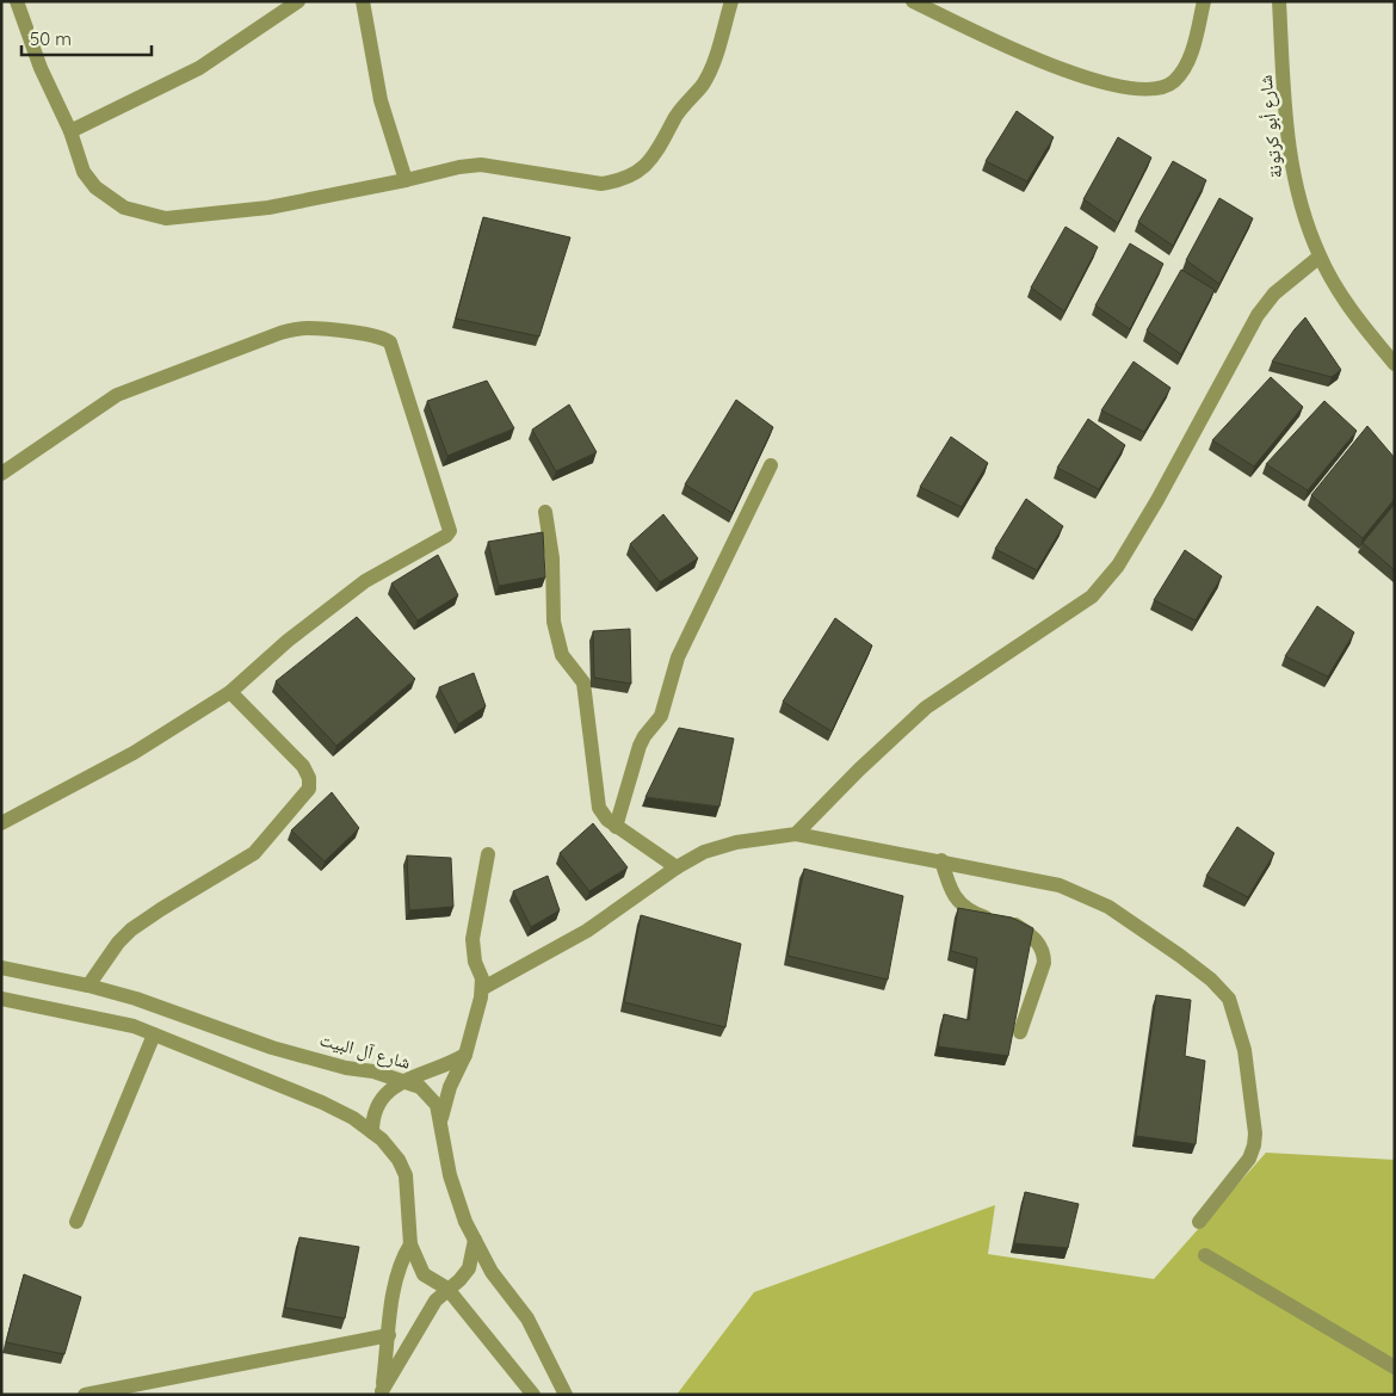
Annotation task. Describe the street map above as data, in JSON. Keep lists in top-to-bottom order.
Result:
{
  "streets": {
    "street": ["شارع أبو كرتونة", "شارع آل البيت"]
  },
  "scale_bar": "50 m"
}
